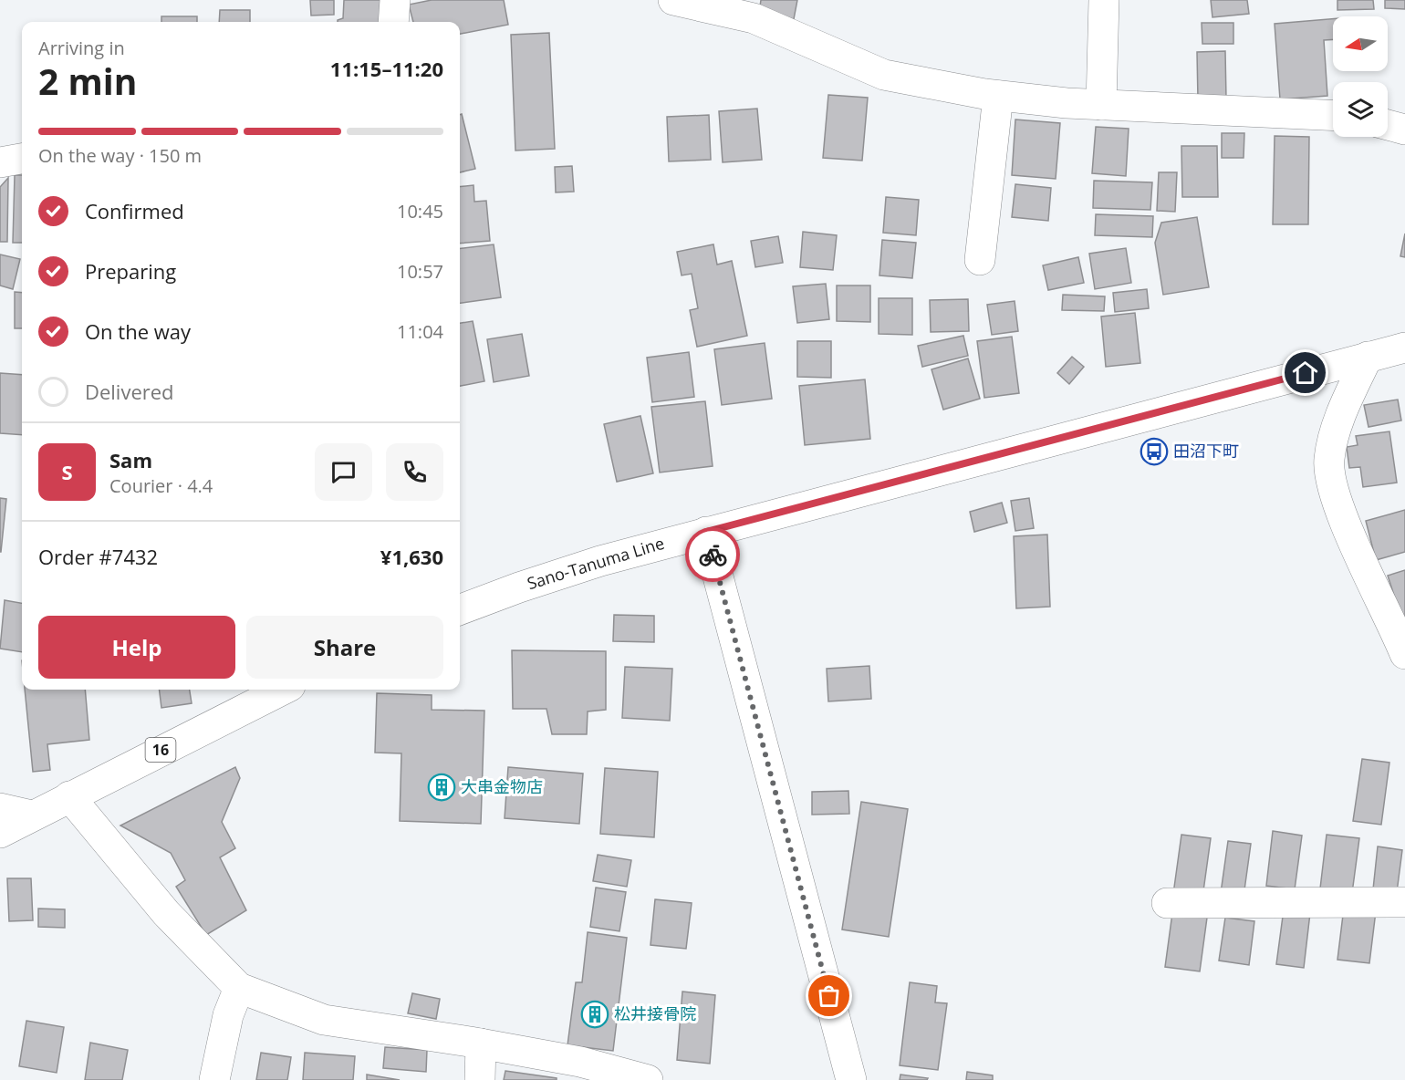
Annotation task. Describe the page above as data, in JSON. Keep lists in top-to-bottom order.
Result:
{
  "streets": {
    "street": ["Sano-Tanuma Line", "16"]
  },
  "places": {
    "bus stop": ["田沼下町"],
    "building": ["大串金物店", "松井接骨院"]
  },
  "north": "left",
  "page": {
    "heading": ["2 min", "Arriving in", "11:15–11:20"],
    "panel": [
      "Sam",
      "Courier · 4.4",
      "Order #7432",
      "¥1,630"
    ],
    "bar": "On the way · 150 m",
    "list": [
      ["Confirmed", "10:45"],
      ["Preparing", "10:57"],
      ["On the way", "11:04"],
      "Delivered"
    ],
    "round": "S",
    "buttons": ["Help", "Share"]
  }
}
